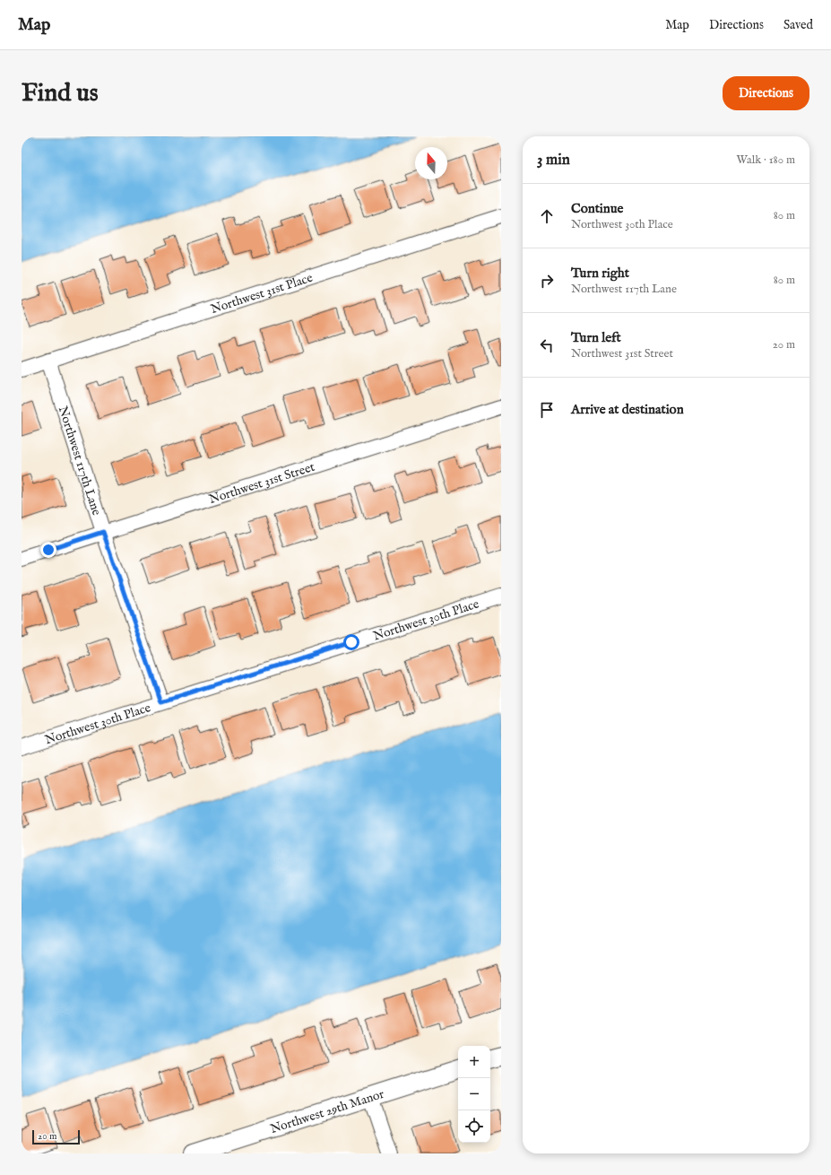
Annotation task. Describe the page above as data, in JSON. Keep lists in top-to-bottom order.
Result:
{
  "streets": {
    "street": [
      "Northwest 31st Place",
      "Northwest 117th Lane",
      "Northwest 31st Street",
      "Northwest 30th Place",
      "Northwest 29th Manor"
    ]
  },
  "crossings": [
    ["Northwest 31st Place", "Northwest 117th Lane"],
    ["Northwest 117th Lane", "Northwest 31st Street"],
    ["Northwest 117th Lane", "Northwest 30th Place"]
  ],
  "scale_bar": "20 m",
  "north": "top",
  "page": {
    "header": "Map",
    "nav": ["Map", "Directions", "Saved"],
    "buttons": "Directions",
    "title": "Find us",
    "heading": ["3 min", "Walk · 180 m"],
    "list": [
      ["Continue", "Northwest 30th Place", "80 m"],
      ["Turn right", "Northwest 117th Lane", "80 m"],
      ["Turn left", "Northwest 31st Street", "20 m"],
      "Arrive at destination"
    ],
    "map_buttons": ["+", "−"],
    "scale": "20 m"
  }
}
